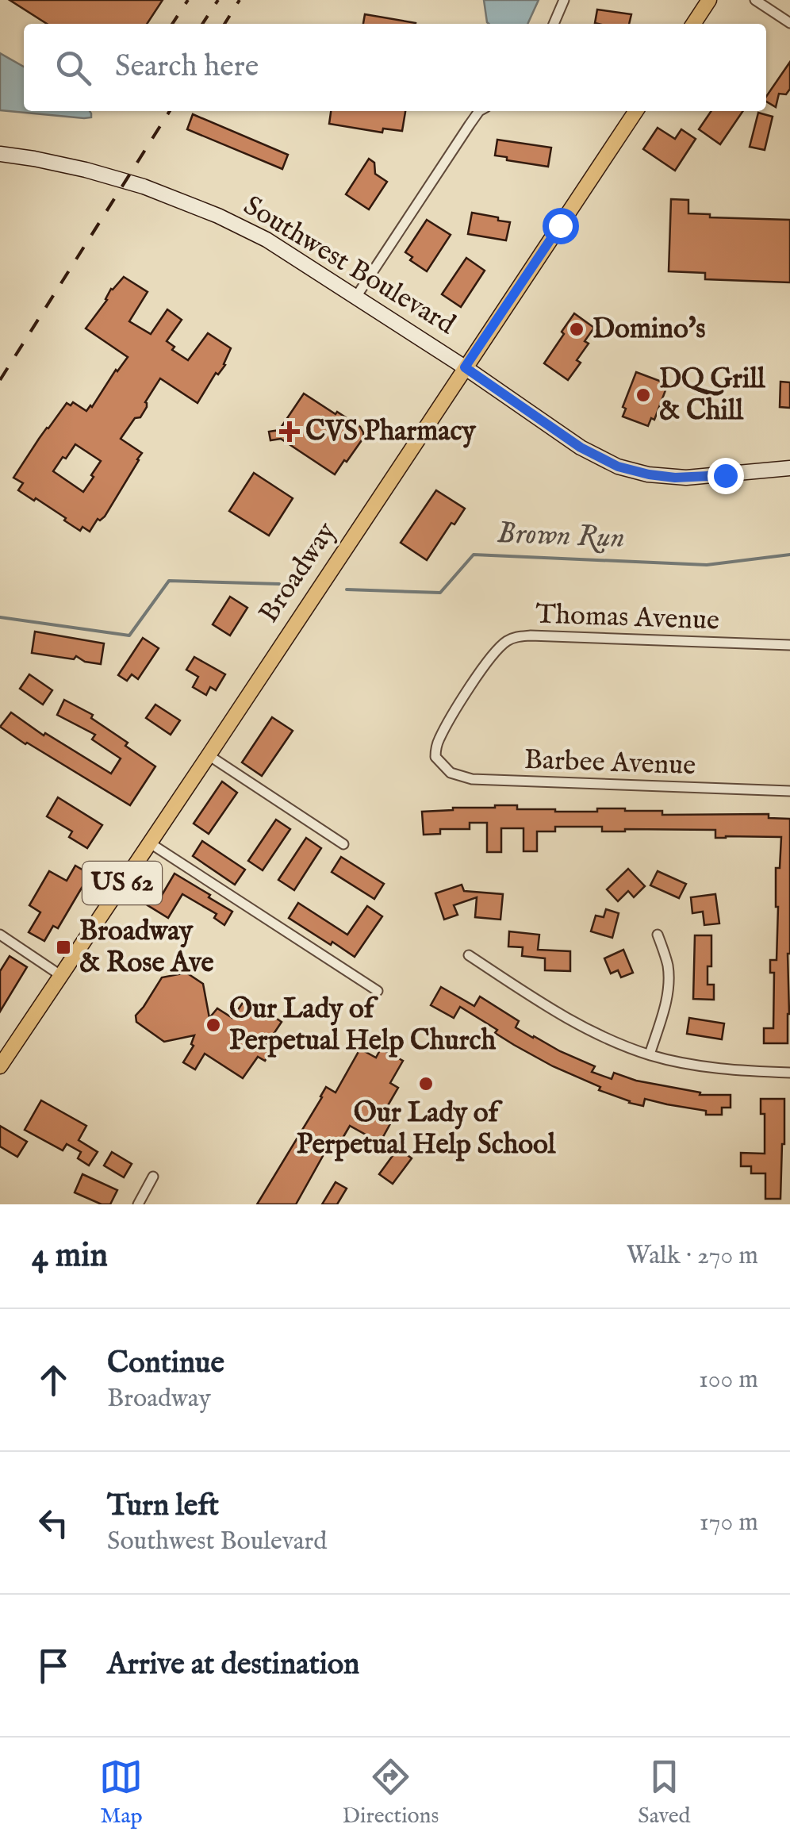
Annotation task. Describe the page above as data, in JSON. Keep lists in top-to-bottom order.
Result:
{
  "streets": {
    "main road": ["Broadway", "US 62"],
    "street": ["Southwest Boulevard", "Thomas Avenue", "Barbee Avenue"]
  },
  "crossings": [
    ["Southwest Boulevard", "Broadway"],
    ["Thomas Avenue", "Barbee Avenue"]
  ],
  "water": ["Brown Run"],
  "places": {
    "other": [
      "Domino's",
      "DQ Grill & Chill",
      "Our Lady of Perpetual Help Church",
      "Our Lady of Perpetual Help School"
    ],
    "health": ["CVS Pharmacy"],
    "transit": ["Broadway & Rose Ave"]
  },
  "page": {
    "search": "Search here",
    "heading": ["4 min", "Walk · 270 m"],
    "list": [
      ["Continue", "Broadway", "100 m"],
      ["Turn left", "Southwest Boulevard", "170 m"],
      "Arrive at destination"
    ],
    "nav": ["Map", "Directions", "Saved"]
  }
}
